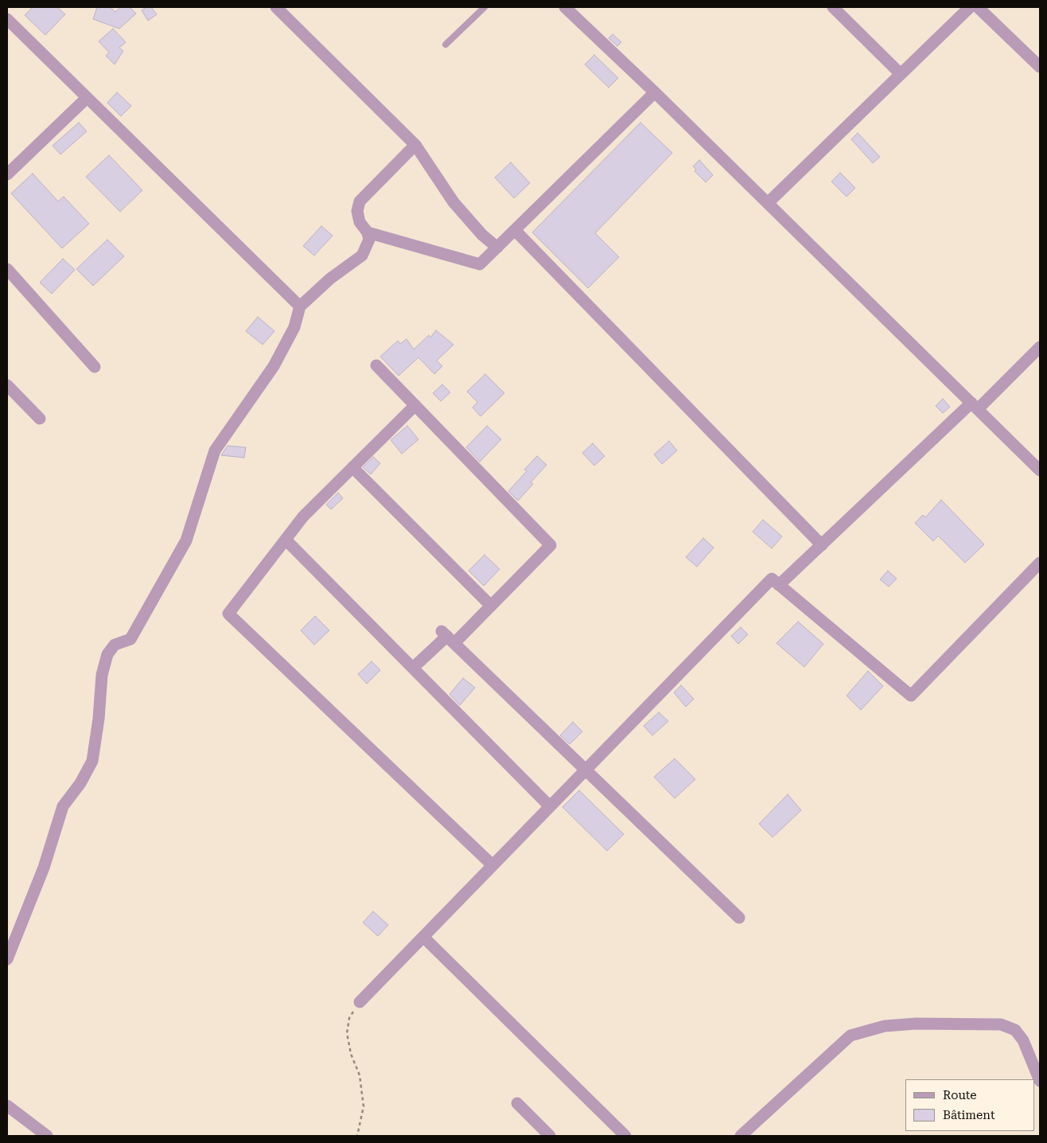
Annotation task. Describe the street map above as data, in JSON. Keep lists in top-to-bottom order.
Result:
{
  "legend": ["Route", "Bâtiment"]
}
